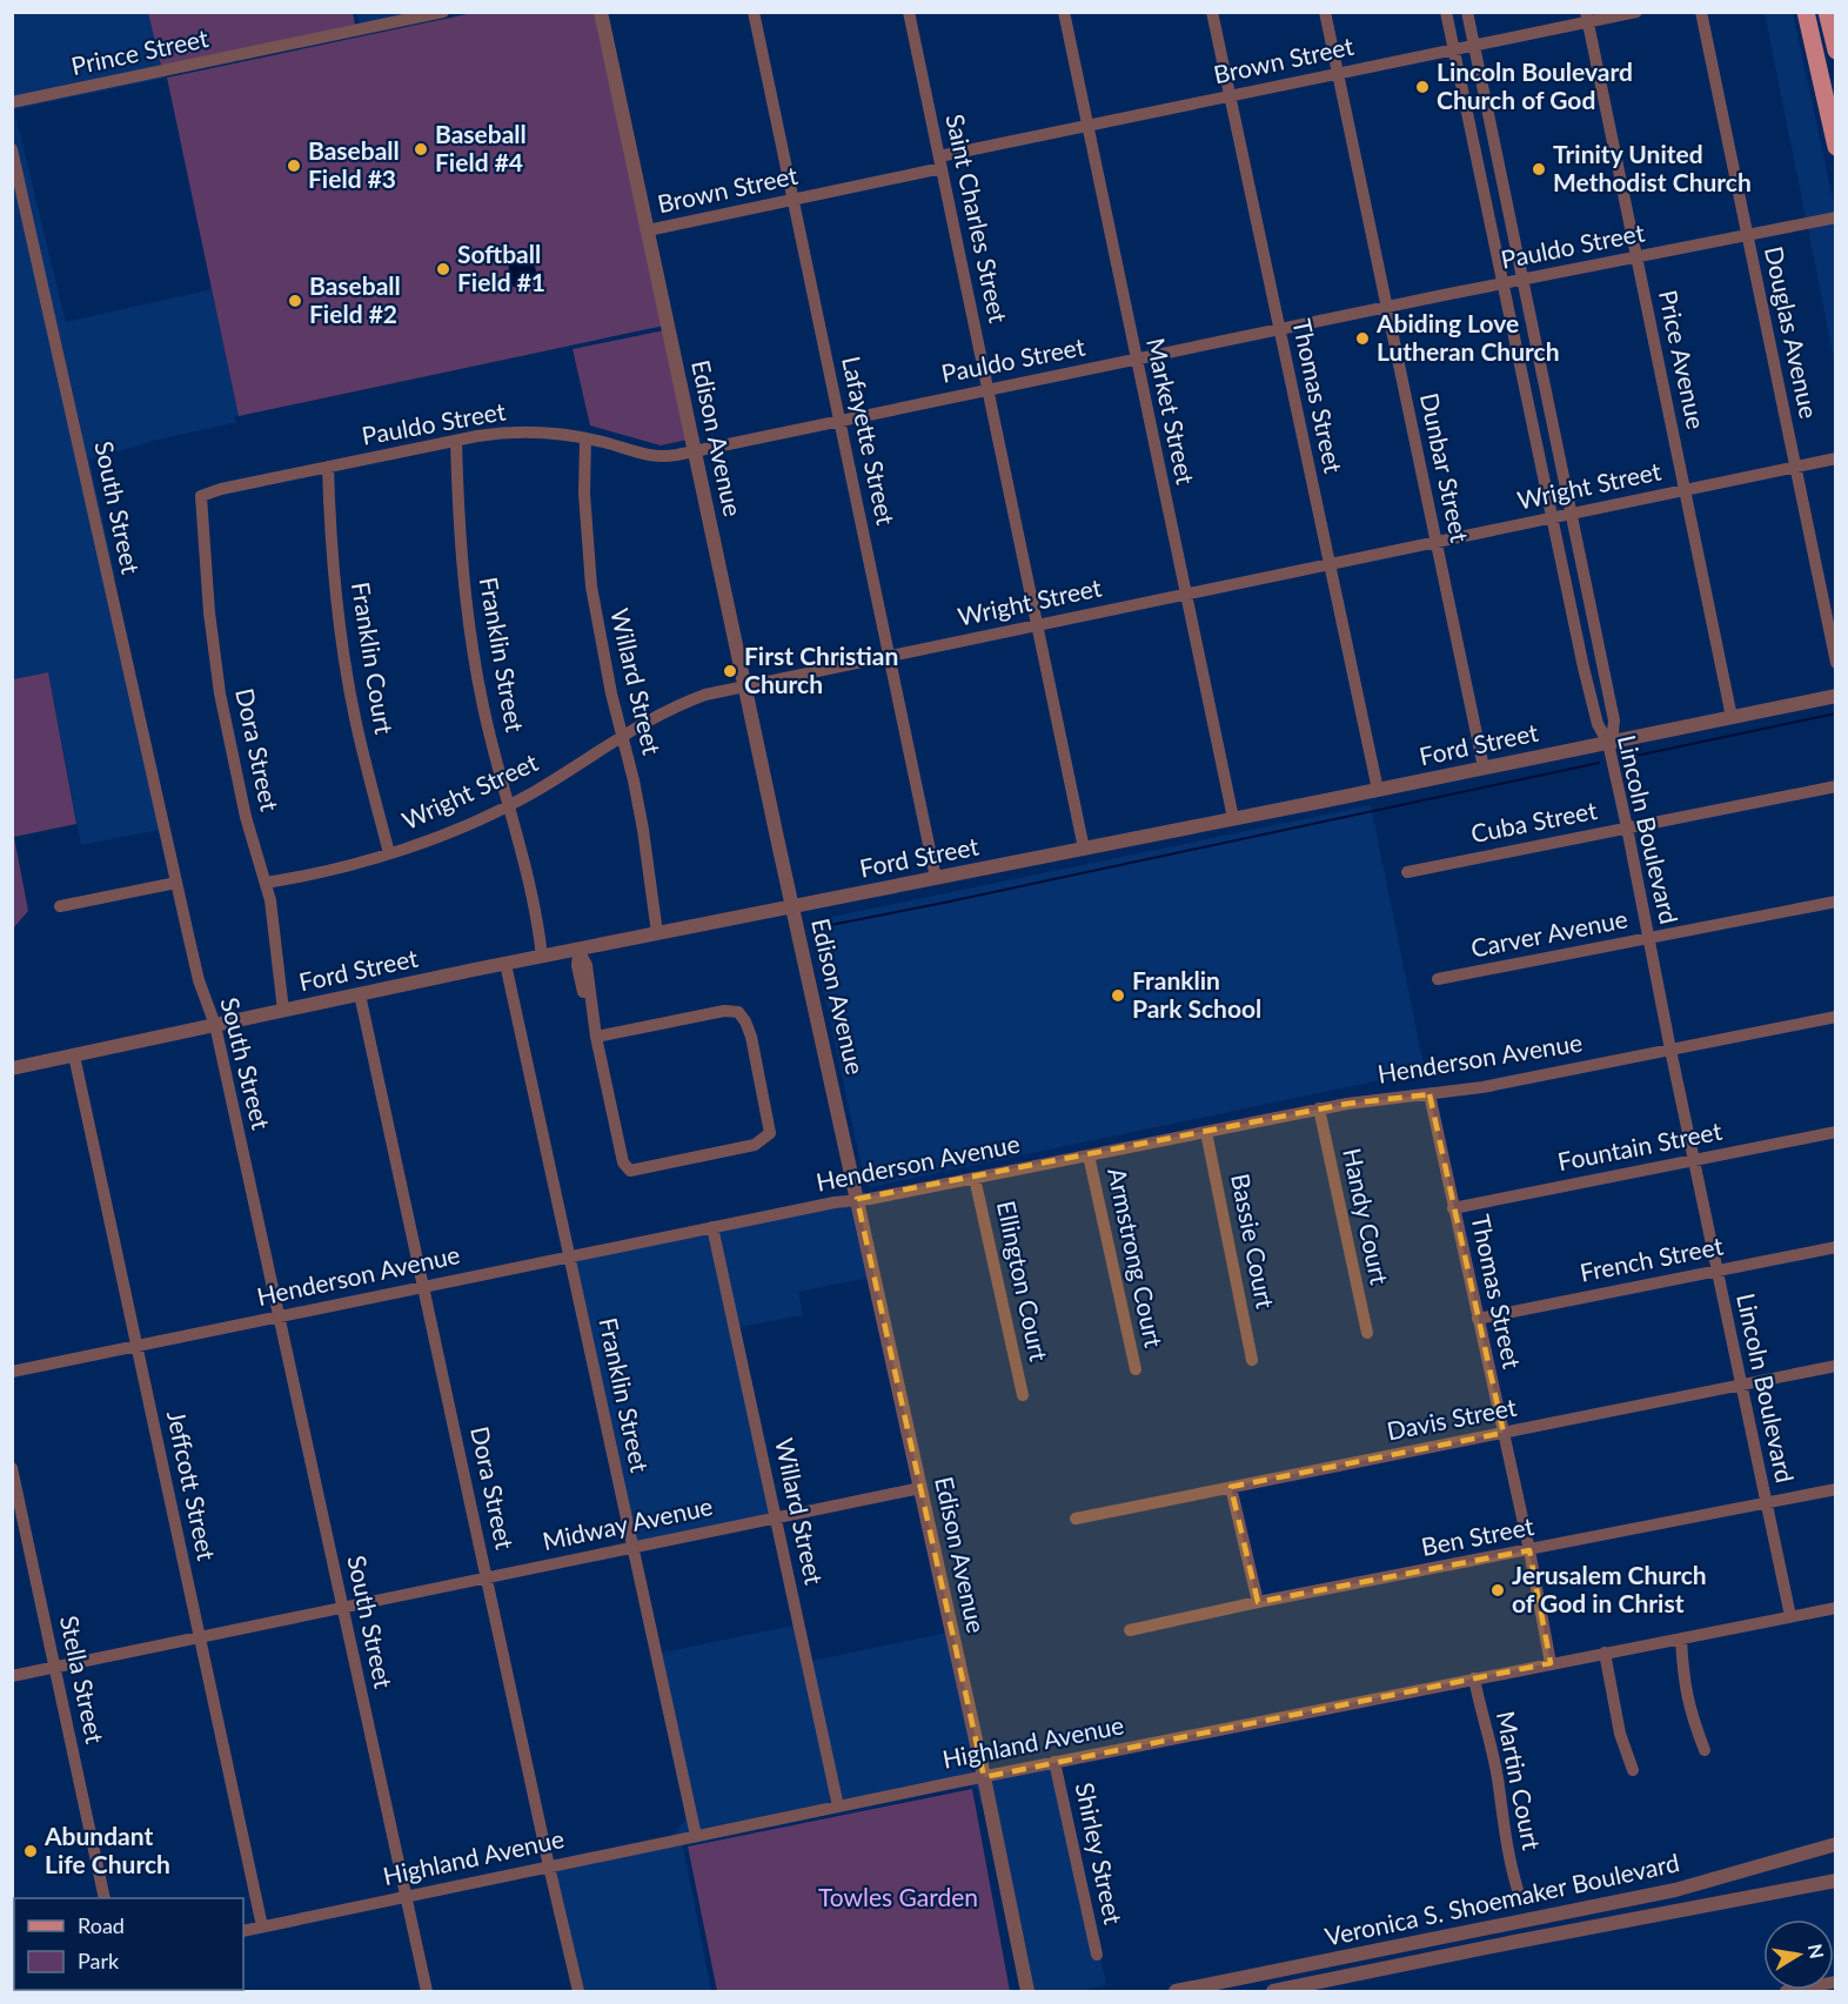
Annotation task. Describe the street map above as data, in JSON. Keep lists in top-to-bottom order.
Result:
{
  "streets": {
    "street": [
      "Prince Street",
      "Brown Street",
      "Saint Charles Street",
      "Pauldo Street",
      "Douglas Avenue",
      "Price Avenue",
      "Thomas Street",
      "Market Street",
      "Edison Avenue",
      "Lafayette Street",
      "Dunbar Street",
      "Wright Street",
      "South Street",
      "Franklin Street",
      "Franklin Court",
      "Willard Street",
      "Ford Street",
      "Dora Street",
      "Cuba Street",
      "Lincoln Boulevard",
      "Carver Avenue",
      "Henderson Avenue",
      "Fountain Street",
      "Handy Court",
      "Bassie Court",
      "Armstrong Court",
      "French Street",
      "Ellington Court",
      "Davis Street",
      "Jeffcott Street",
      "Midway Avenue",
      "Ben Street",
      "Stella Street",
      "Highland Avenue",
      "Martin Court",
      "Shirley Street",
      "Veronica S. Shoemaker Boulevard"
    ]
  },
  "crossings": [
    ["Brown Street", "Saint Charles Street"],
    ["Brown Street", "Price Avenue"],
    ["Brown Street", "Thomas Street"],
    ["Brown Street", "Market Street"],
    ["Brown Street", "Edison Avenue"],
    ["Brown Street", "Lafayette Street"],
    ["Brown Street", "Dunbar Street"],
    ["Brown Street", "Lincoln Boulevard"],
    ["Saint Charles Street", "Pauldo Street"],
    ["Saint Charles Street", "Wright Street"],
    ["Saint Charles Street", "Ford Street"],
    ["Pauldo Street", "Douglas Avenue"],
    ["Pauldo Street", "Price Avenue"],
    ["Pauldo Street", "Thomas Street"],
    ["Pauldo Street", "Market Street"],
    ["Pauldo Street", "Edison Avenue"],
    ["Pauldo Street", "Lafayette Street"],
    ["Pauldo Street", "Dunbar Street"],
    ["Pauldo Street", "Franklin Street"],
    ["Pauldo Street", "Franklin Court"],
    ["Pauldo Street", "Willard Street"],
    ["Pauldo Street", "Dora Street"],
    ["Pauldo Street", "Lincoln Boulevard"],
    ["Douglas Avenue", "Wright Street"],
    ["Price Avenue", "Wright Street"],
    ["Price Avenue", "Ford Street"],
    ["Thomas Street", "Wright Street"],
    ["Thomas Street", "Ford Street"],
    ["Thomas Street", "Henderson Avenue"],
    ["Thomas Street", "Fountain Street"],
    ["Thomas Street", "French Street"],
    ["Thomas Street", "Davis Street"],
    ["Thomas Street", "Ben Street"],
    ["Thomas Street", "Highland Avenue"],
    ["Market Street", "Wright Street"],
    ["Market Street", "Ford Street"],
    ["Edison Avenue", "Wright Street"],
    ["Edison Avenue", "Ford Street"],
    ["Edison Avenue", "Henderson Avenue"],
    ["Edison Avenue", "Midway Avenue"],
    ["Edison Avenue", "Highland Avenue"],
    ["Lafayette Street", "Wright Street"],
    ["Lafayette Street", "Ford Street"],
    ["Dunbar Street", "Wright Street"],
    ["Dunbar Street", "Ford Street"],
    ["Wright Street", "Franklin Street"],
    ["Wright Street", "Franklin Court"],
    ["Wright Street", "Willard Street"],
    ["Wright Street", "Dora Street"],
    ["Wright Street", "Lincoln Boulevard"],
    ["South Street", "Ford Street"],
    ["South Street", "Henderson Avenue"],
    ["South Street", "Midway Avenue"],
    ["South Street", "Highland Avenue"],
    ["Franklin Street", "Ford Street"],
    ["Franklin Street", "Henderson Avenue"],
    ["Franklin Street", "Midway Avenue"],
    ["Franklin Street", "Highland Avenue"],
    ["Willard Street", "Ford Street"],
    ["Willard Street", "Henderson Avenue"],
    ["Willard Street", "Midway Avenue"],
    ["Willard Street", "Highland Avenue"],
    ["Ford Street", "Dora Street"],
    ["Ford Street", "Lincoln Boulevard"],
    ["Ford Street", "Jeffcott Street"],
    ["Dora Street", "Henderson Avenue"],
    ["Dora Street", "Midway Avenue"],
    ["Dora Street", "Highland Avenue"],
    ["Cuba Street", "Lincoln Boulevard"],
    ["Lincoln Boulevard", "Carver Avenue"],
    ["Lincoln Boulevard", "Henderson Avenue"],
    ["Lincoln Boulevard", "Fountain Street"],
    ["Lincoln Boulevard", "French Street"],
    ["Lincoln Boulevard", "Davis Street"],
    ["Lincoln Boulevard", "Ben Street"],
    ["Lincoln Boulevard", "Highland Avenue"],
    ["Henderson Avenue", "Handy Court"],
    ["Henderson Avenue", "Bassie Court"],
    ["Henderson Avenue", "Armstrong Court"],
    ["Henderson Avenue", "Ellington Court"],
    ["Henderson Avenue", "Jeffcott Street"],
    ["Jeffcott Street", "Midway Avenue"],
    ["Jeffcott Street", "Highland Avenue"],
    ["Midway Avenue", "Stella Street"],
    ["Highland Avenue", "Martin Court"],
    ["Highland Avenue", "Shirley Street"]
  ],
  "parks": ["Towles Garden"],
  "places": [
    "Lincoln Boulevard Church of God",
    "Baseball Field #4",
    "Baseball Field #3",
    "Trinity United Methodist Church",
    "Softball Field #1",
    "Baseball Field #2",
    "Abiding Love Lutheran Church",
    "First Christian Church",
    "Franklin Park School",
    "Jerusalem Church of God in Christ",
    "Abundant Life Church"
  ],
  "legend": ["Road", "Park"],
  "north": "right"
}
